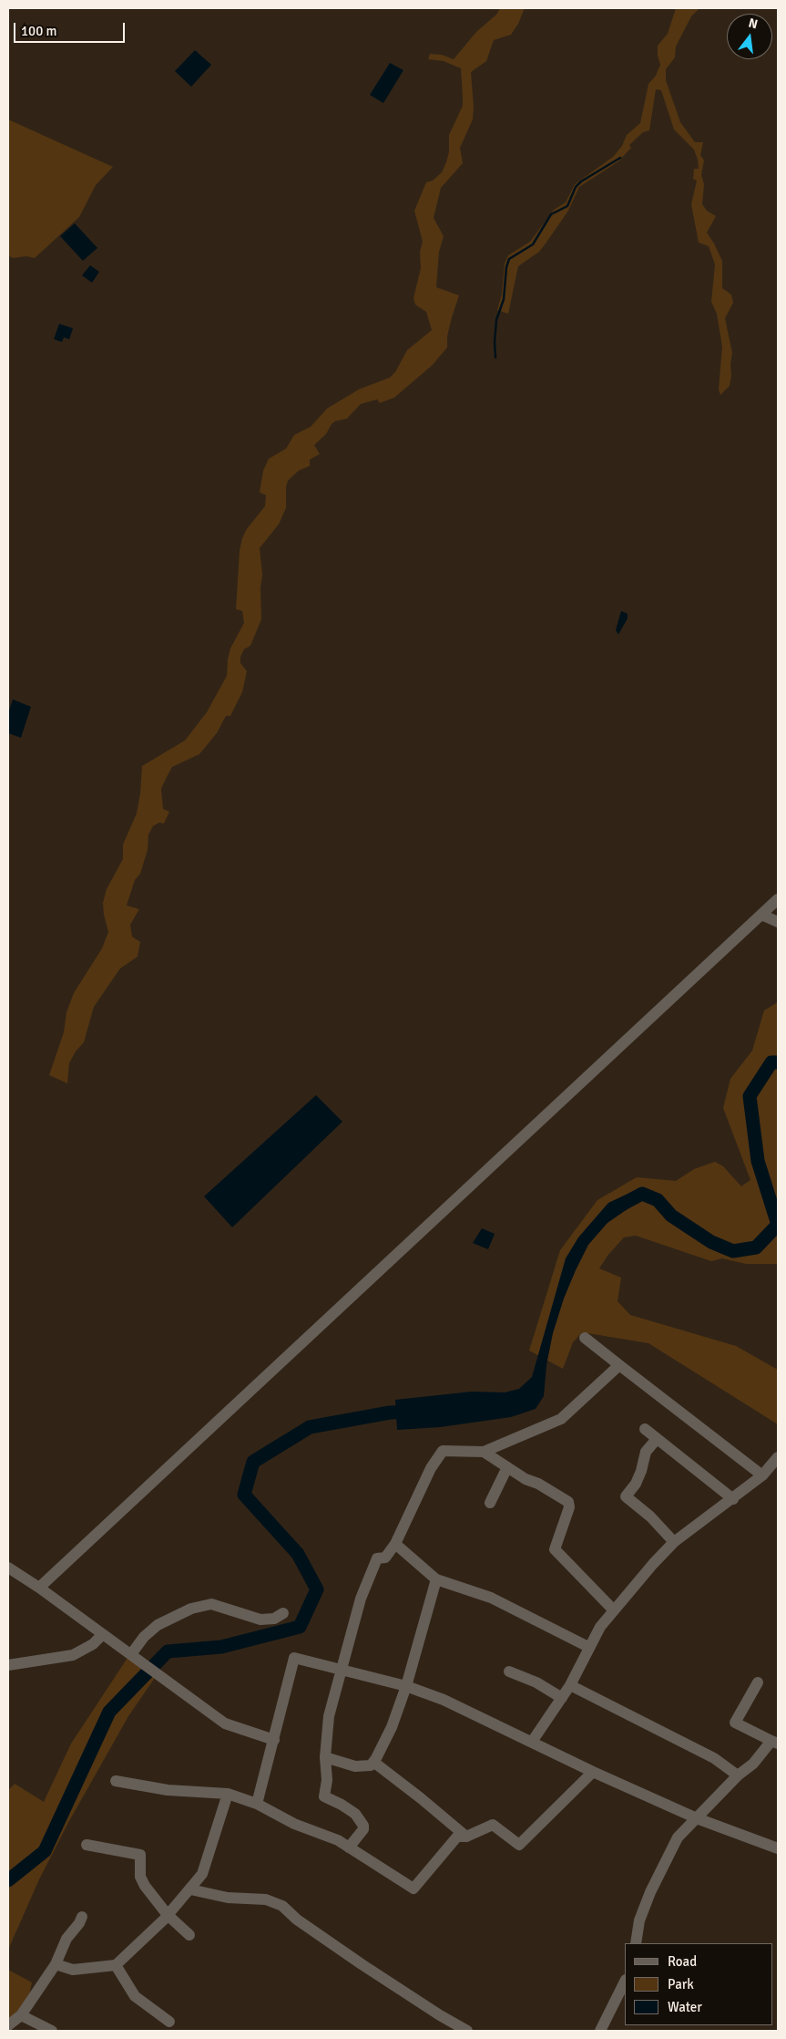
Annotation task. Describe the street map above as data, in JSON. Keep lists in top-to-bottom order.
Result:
{
  "legend": ["Road", "Park", "Water"],
  "scale_bar": "100 m",
  "north": "top"
}
